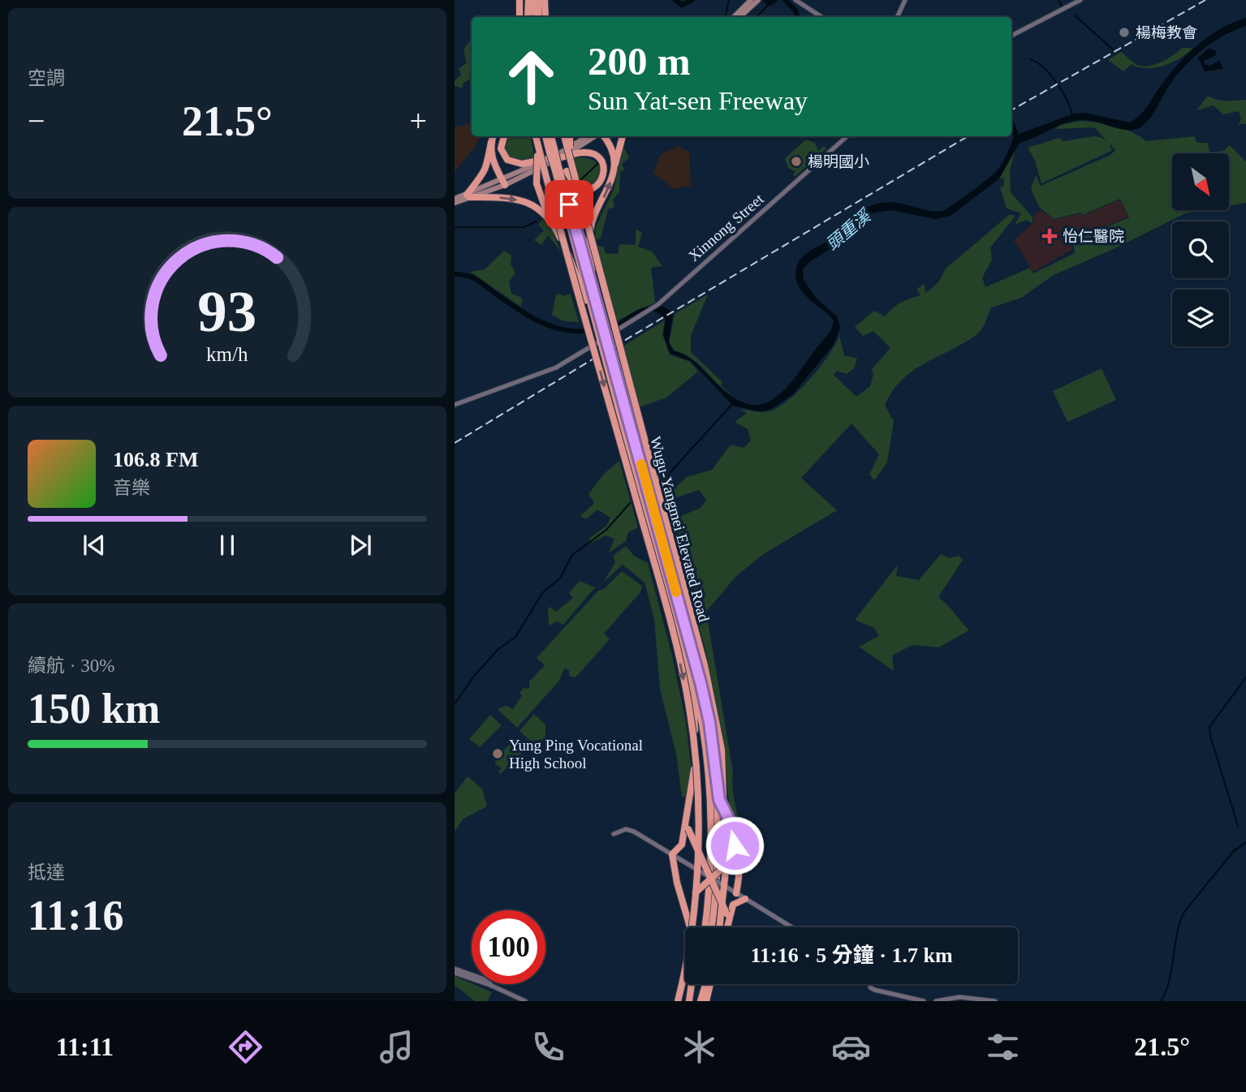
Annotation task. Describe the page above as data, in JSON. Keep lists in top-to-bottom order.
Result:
{
  "streets": {
    "highway": ["Wugu-Yangmei Elevated Road"],
    "street": ["Xinnong Street"]
  },
  "water": ["頭重溪"],
  "places": {
    "other": ["楊梅教會", "楊明國小", "Yung Ping Vocational High School"],
    "health": ["怡仁醫院"]
  },
  "north": "bottom right",
  "page": {
    "tile": [
      "空調",
      ["續航 · 30%", "150 km"],
      ["抵達", "11:16"]
    ],
    "turn": ["200 m", "Sun Yat-sen Freeway"],
    "heat": ["−", "21.5°", "+"],
    "song": ["106.8 FM", "音樂"],
    "limit": "100",
    "trip": "11:16 · 5 分鐘 · 1.7 km",
    "tabs": ["11:11", "21.5°"],
    "gauge": ["93", "km/h"]
  }
}
